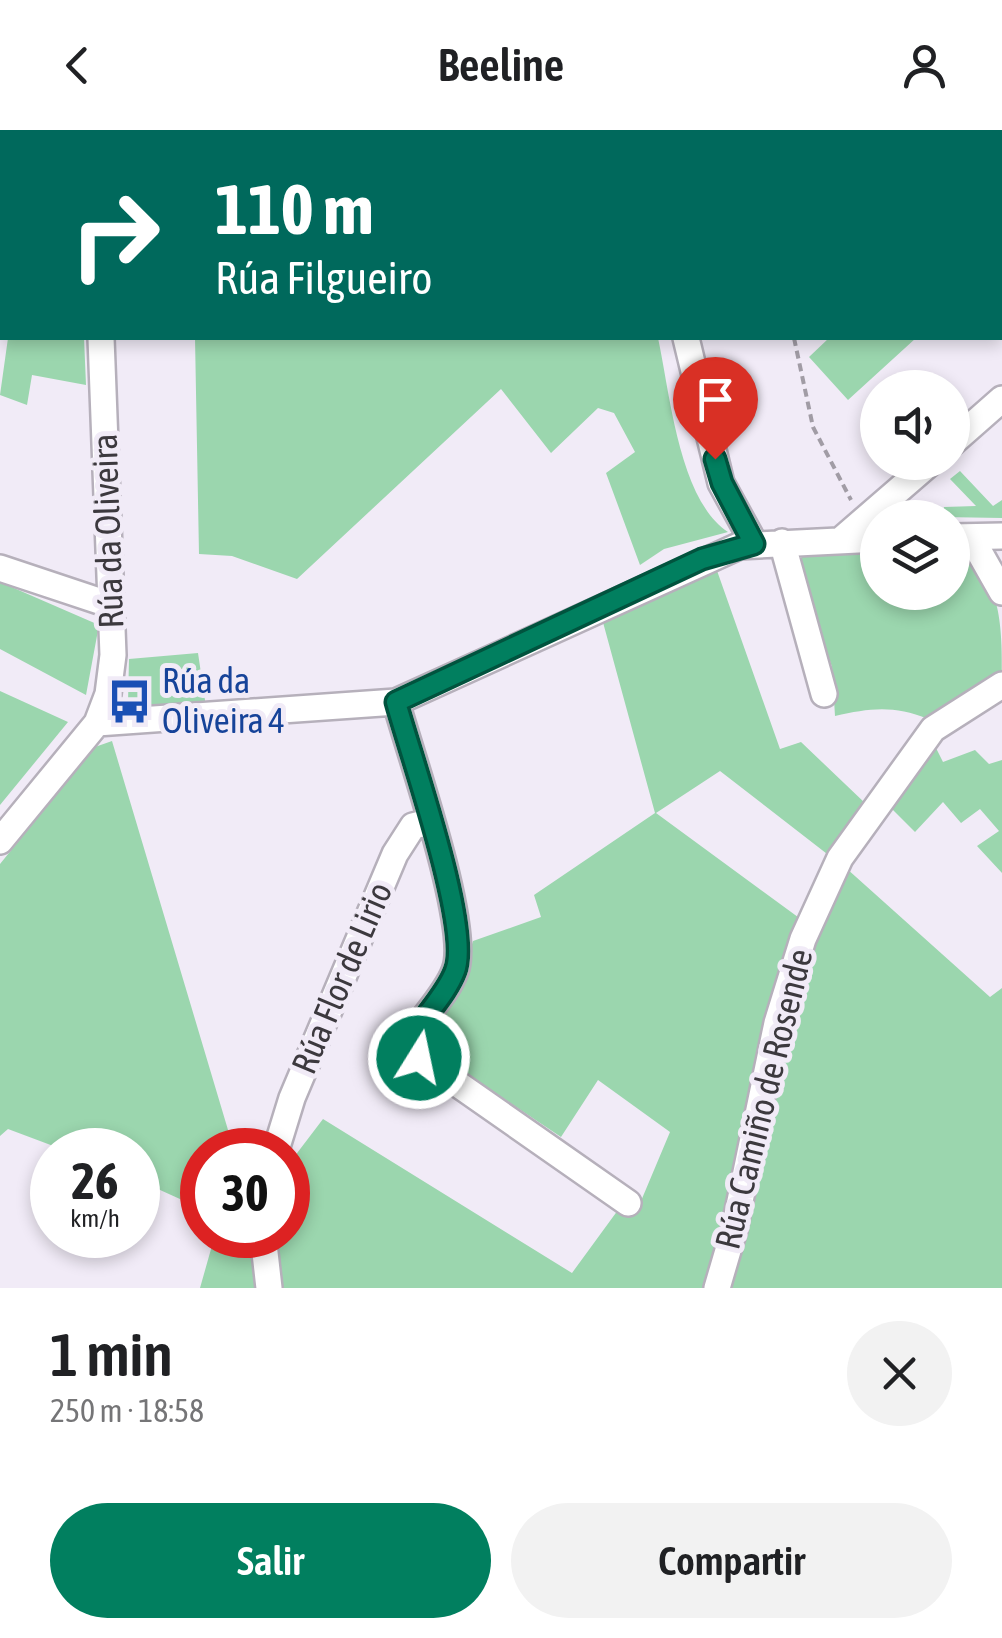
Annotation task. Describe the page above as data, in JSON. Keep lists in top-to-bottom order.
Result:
{
  "streets": {
    "street": ["Rúa da Oliveira", "Rúa Flor de Lirio", "Rúa Camiño de Rosende"]
  },
  "places": {
    "bus stop": ["Rúa da Oliveira 4"]
  },
  "page": {
    "header": "Beeline",
    "turn": ["110 m", "Rúa Filgueiro"],
    "speed": "26 km/h",
    "limit": "30",
    "heading": ["1 min", "250 m · 18:58"],
    "buttons": ["Salir", "Compartir"]
  }
}
